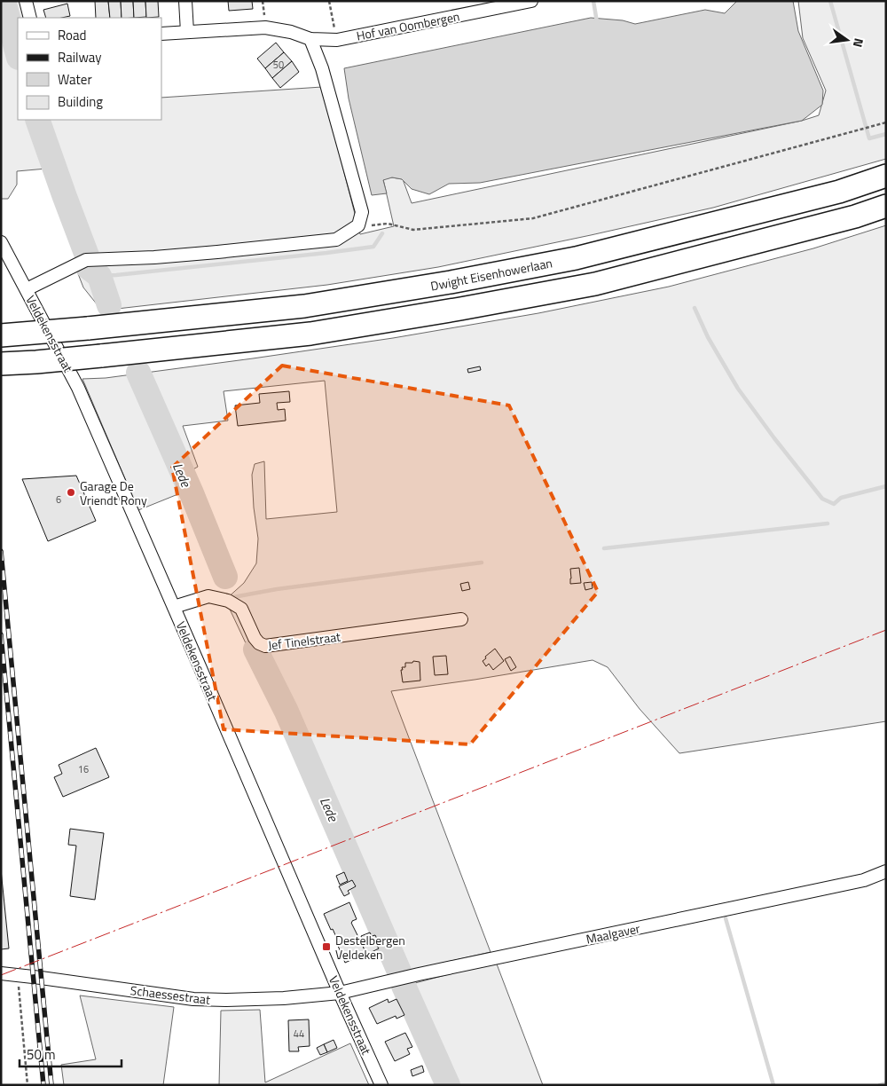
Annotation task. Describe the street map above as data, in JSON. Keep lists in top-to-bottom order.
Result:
{
  "streets": {
    "highway": ["Dwight Eisenhowerlaan"],
    "street": [
      "Hof van Oombergen",
      "Veldekensstraat",
      "Jef Tinelstraat",
      "Maalgaver",
      "Schaessestraat"
    ]
  },
  "crossings": [
    ["Veldekensstraat", "Jef Tinelstraat"],
    ["Veldekensstraat", "Maalgaver"],
    ["Veldekensstraat", "Schaessestraat"],
    ["Maalgaver", "Schaessestraat"]
  ],
  "water": ["Lede"],
  "places": {
    "other": ["Garage De Vriendt Rony"],
    "transit": ["Destelbergen Veldeken"]
  },
  "house_numbers": [
    "50",
    "6",
    "16",
    "44"
  ],
  "legend": [
    "Road",
    "Railway",
    "Water",
    "Building"
  ],
  "scale_bar": "50 m",
  "north": "right"
}
